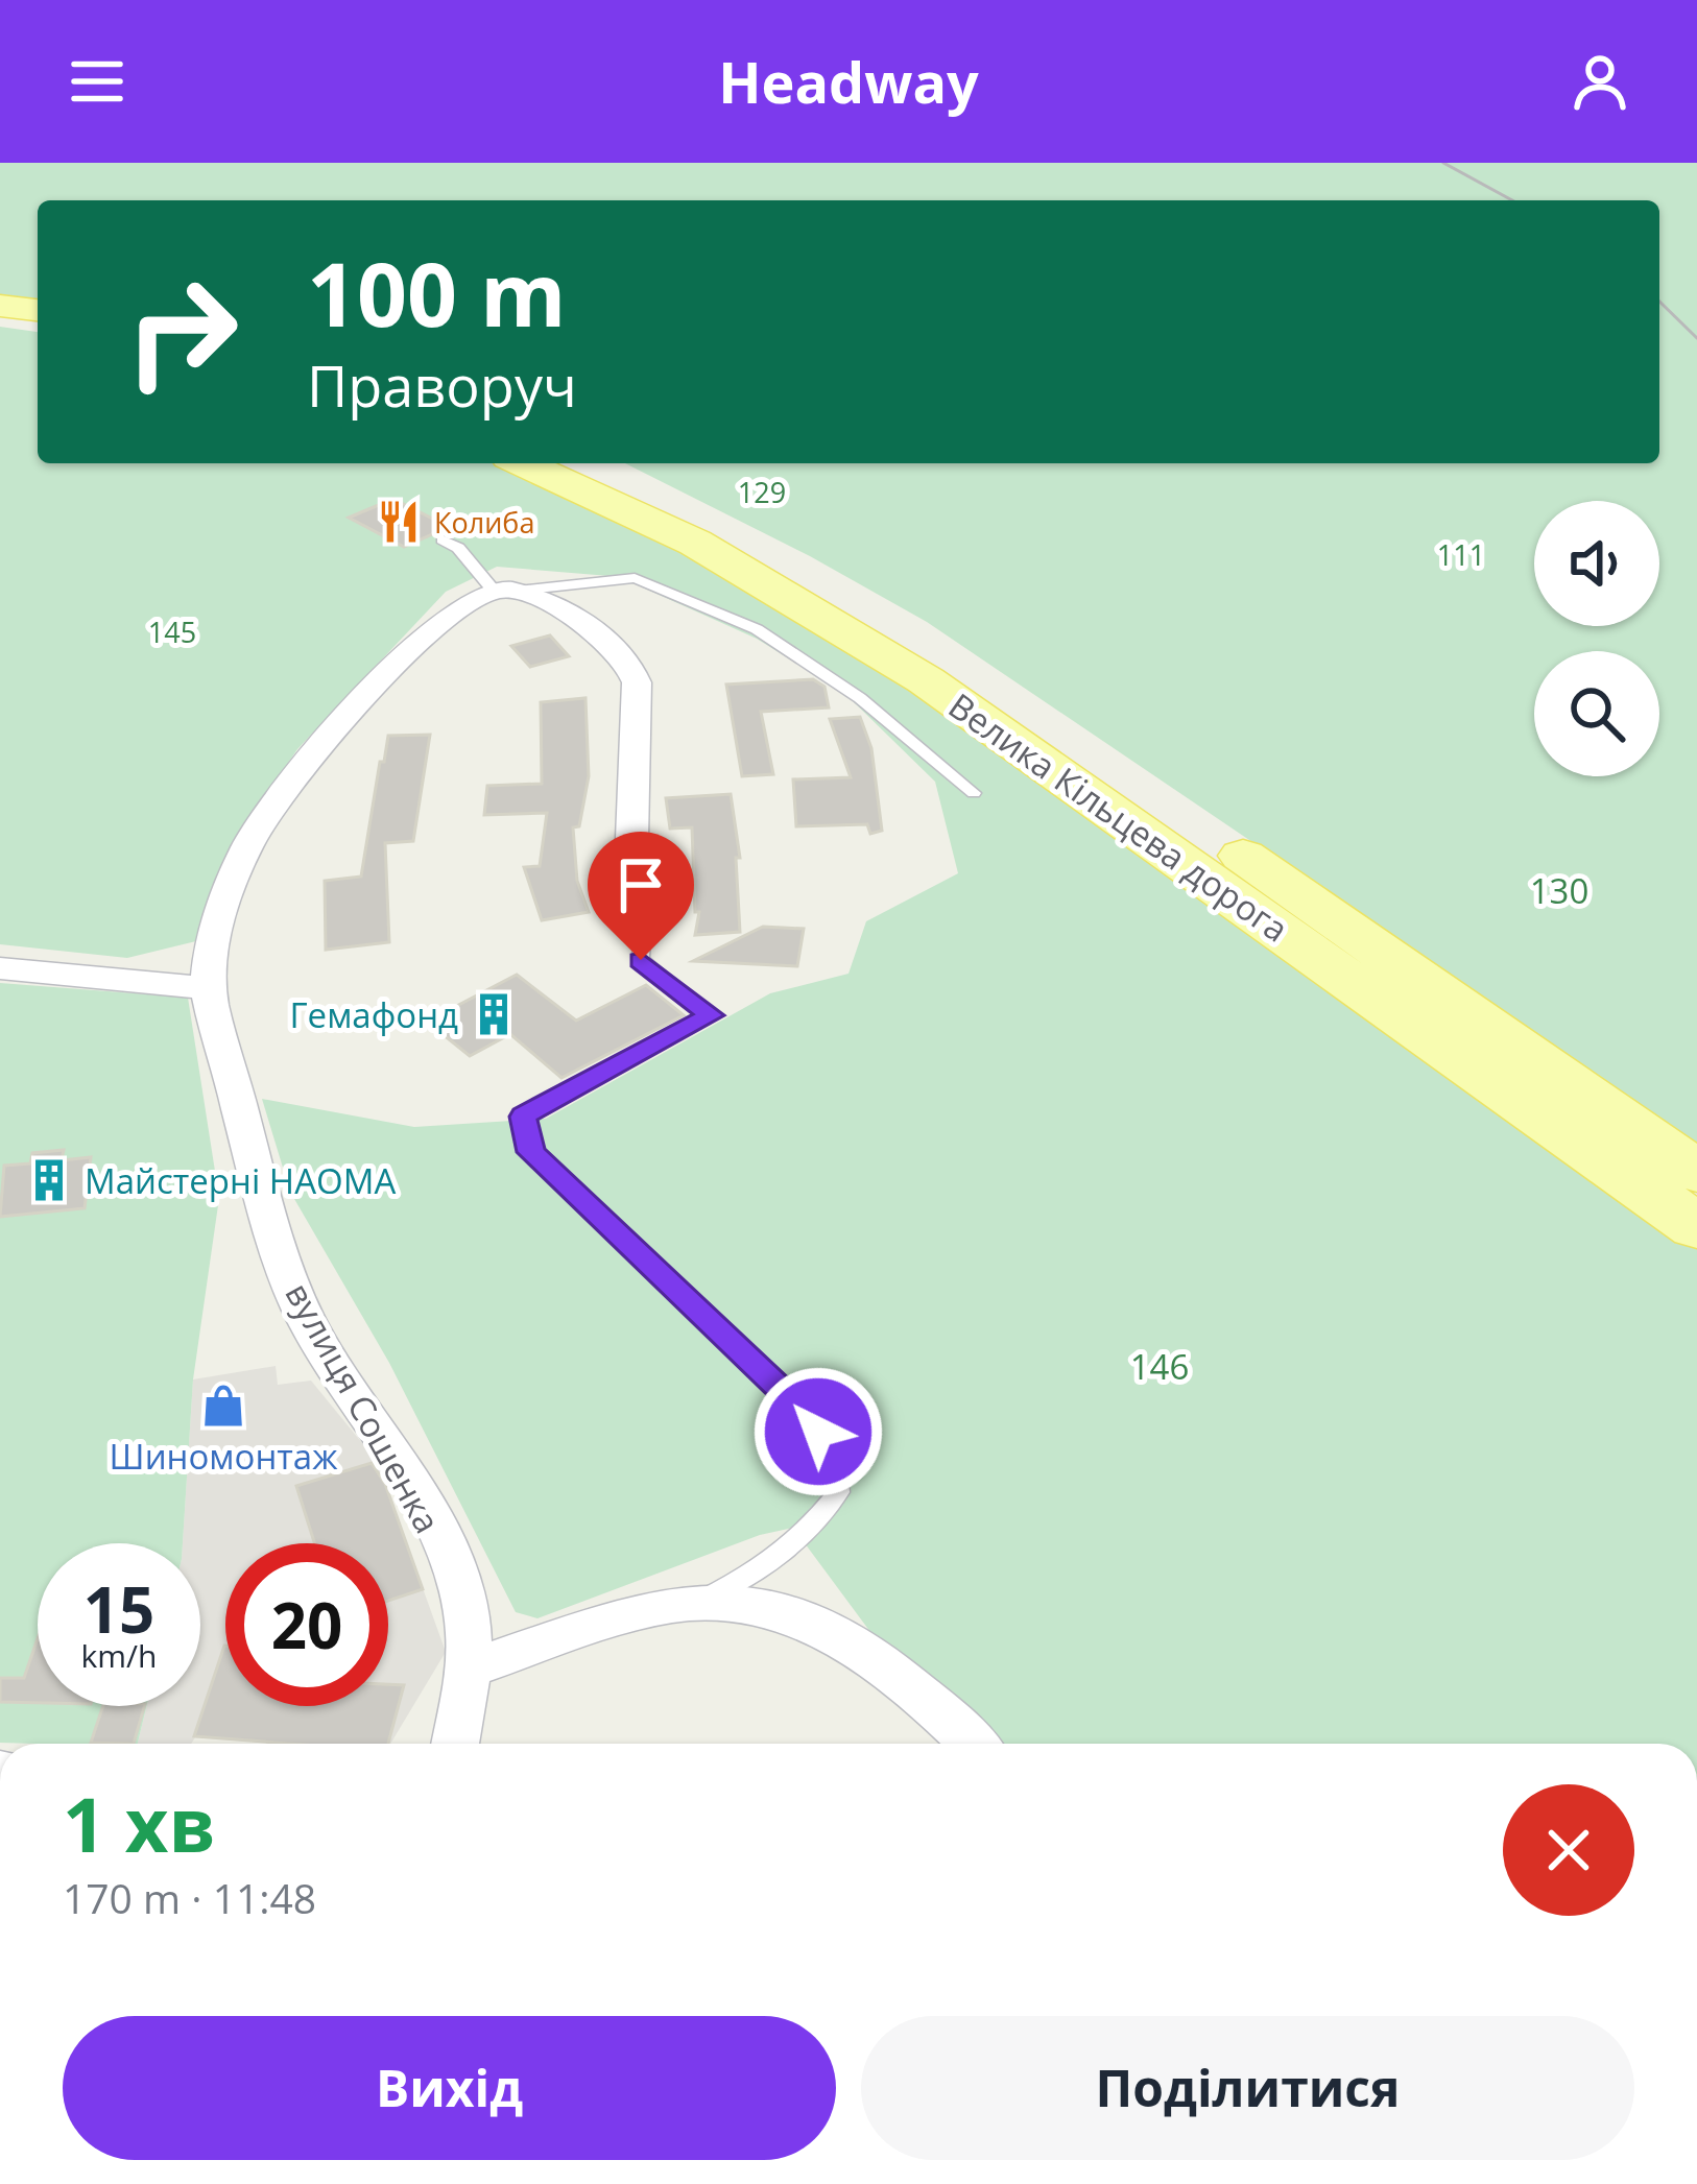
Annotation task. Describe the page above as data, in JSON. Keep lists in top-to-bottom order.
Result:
{
  "streets": {
    "main road": ["Велика Кільцева дорога"],
    "street": ["вулиця Сошенка"]
  },
  "parks": [
    "129",
    "111",
    "145",
    "130",
    "146"
  ],
  "places": {
    "restaurant": ["Колиба"],
    "building": ["Гемафонд", "Майстерні НАОМА"],
    "shop": ["Шиномонтаж"]
  },
  "page": {
    "header": "Headway",
    "turn": ["100 m", "Праворуч"],
    "speed": "15 km/h",
    "limit": "20",
    "heading": ["1 хв", "170 m · 11:48"],
    "buttons": ["Вихід", "Поділитися"]
  }
}
